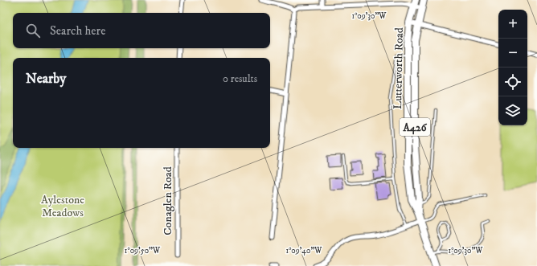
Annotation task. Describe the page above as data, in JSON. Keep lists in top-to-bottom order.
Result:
{
  "streets": {
    "main road": ["Lutterworth Road", "A426"],
    "street": ["Conaglen Road"]
  },
  "parks": ["Aylestone Meadows"],
  "page": {
    "map_buttons": ["+", "−"],
    "search": "Search here",
    "heading": ["Nearby", "0 results"]
  },
  "coordinates": ["1°09'30\"W", "1°09'50\"W", "1°09'40\"W"]
}
